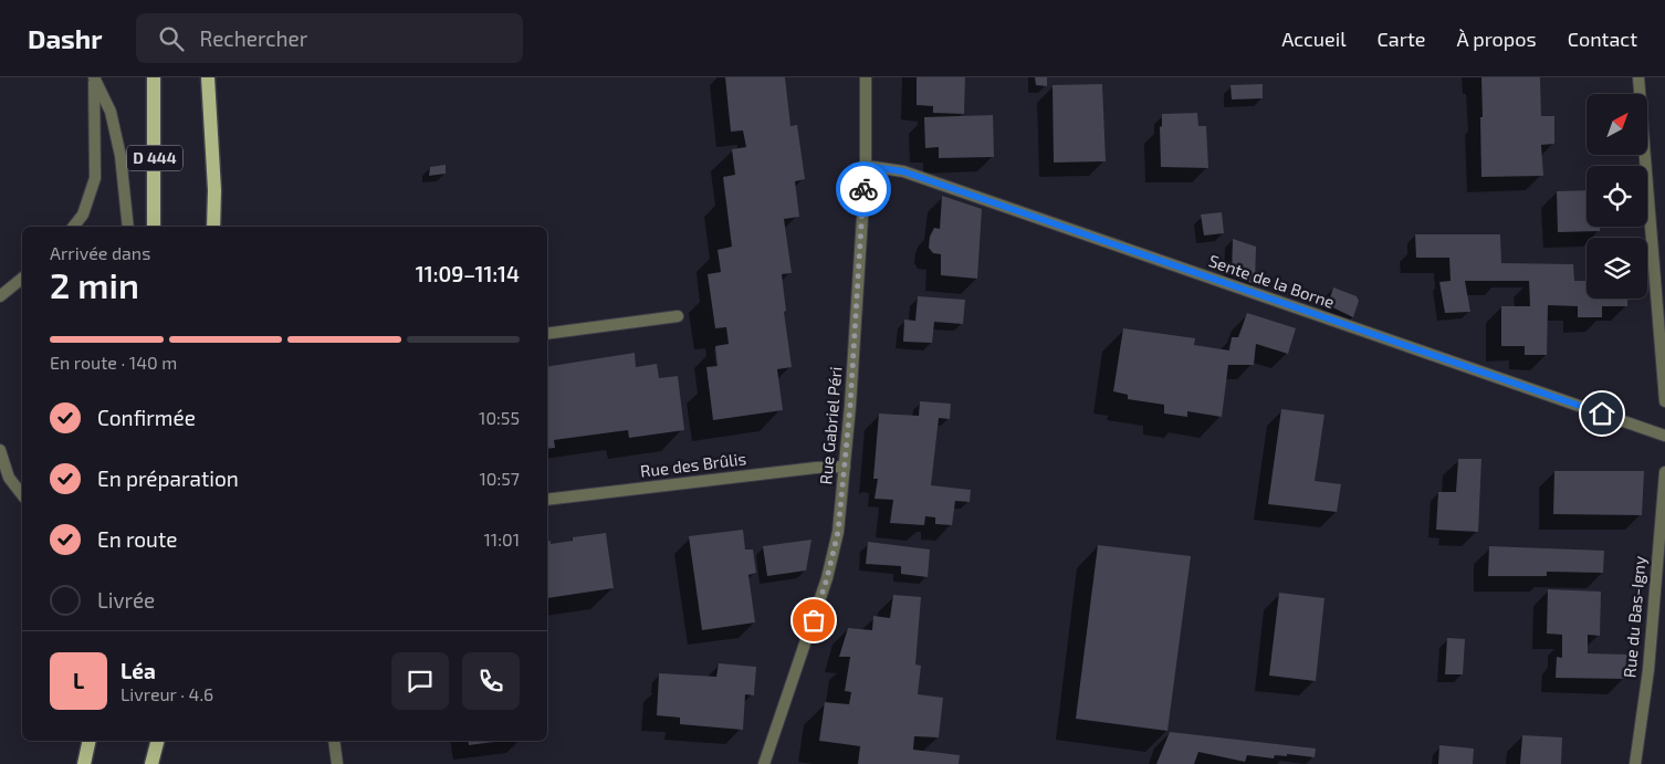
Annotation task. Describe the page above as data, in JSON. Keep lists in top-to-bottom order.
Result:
{
  "streets": {
    "main road": ["D 444"],
    "street": [
      "Sente de la Borne",
      "Rue Gabriel Péri",
      "Rue des Brûlis",
      "Rue du Bas-Igny"
    ]
  },
  "crossings": [
    ["Sente de la Borne", "Rue Gabriel Péri"],
    ["Rue Gabriel Péri", "Rue des Brûlis"]
  ],
  "north": "top right",
  "page": {
    "header": "Dashr",
    "search": "Rechercher",
    "nav": [
      "Accueil",
      "Carte",
      "À propos",
      "Contact"
    ],
    "heading": ["2 min", "Arrivée dans", "11:09–11:14"],
    "panel": ["Léa", "Livreur · 4.6"],
    "bar": "En route · 140 m",
    "list": [
      ["Confirmée", "10:55"],
      ["En préparation", "10:57"],
      ["En route", "11:01"],
      "Livrée"
    ],
    "round": "L"
  }
}
